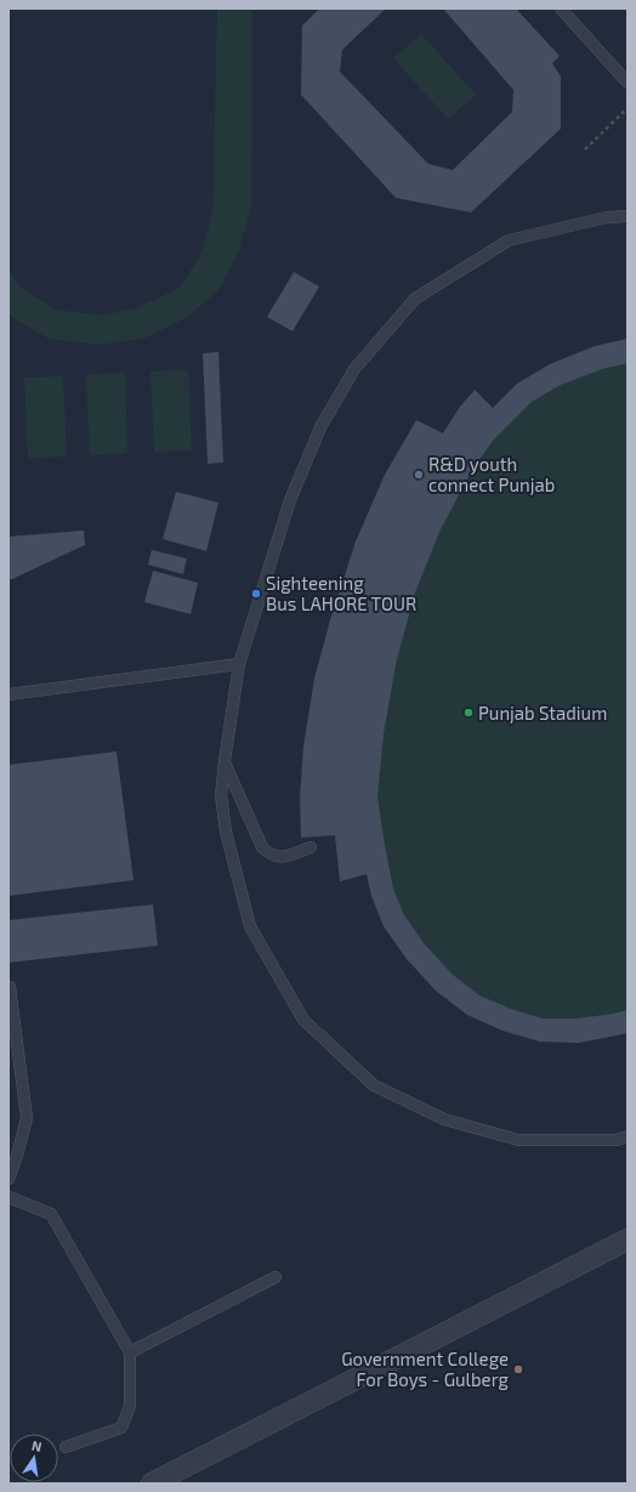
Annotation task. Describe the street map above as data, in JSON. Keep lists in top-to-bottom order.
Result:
{
  "places": [
    "R&D youth connect Punjab",
    "Sighteening Bus LAHORE TOUR",
    "Punjab Stadium",
    "Government College For Boys - Gulberg"
  ],
  "north": "top"
}
